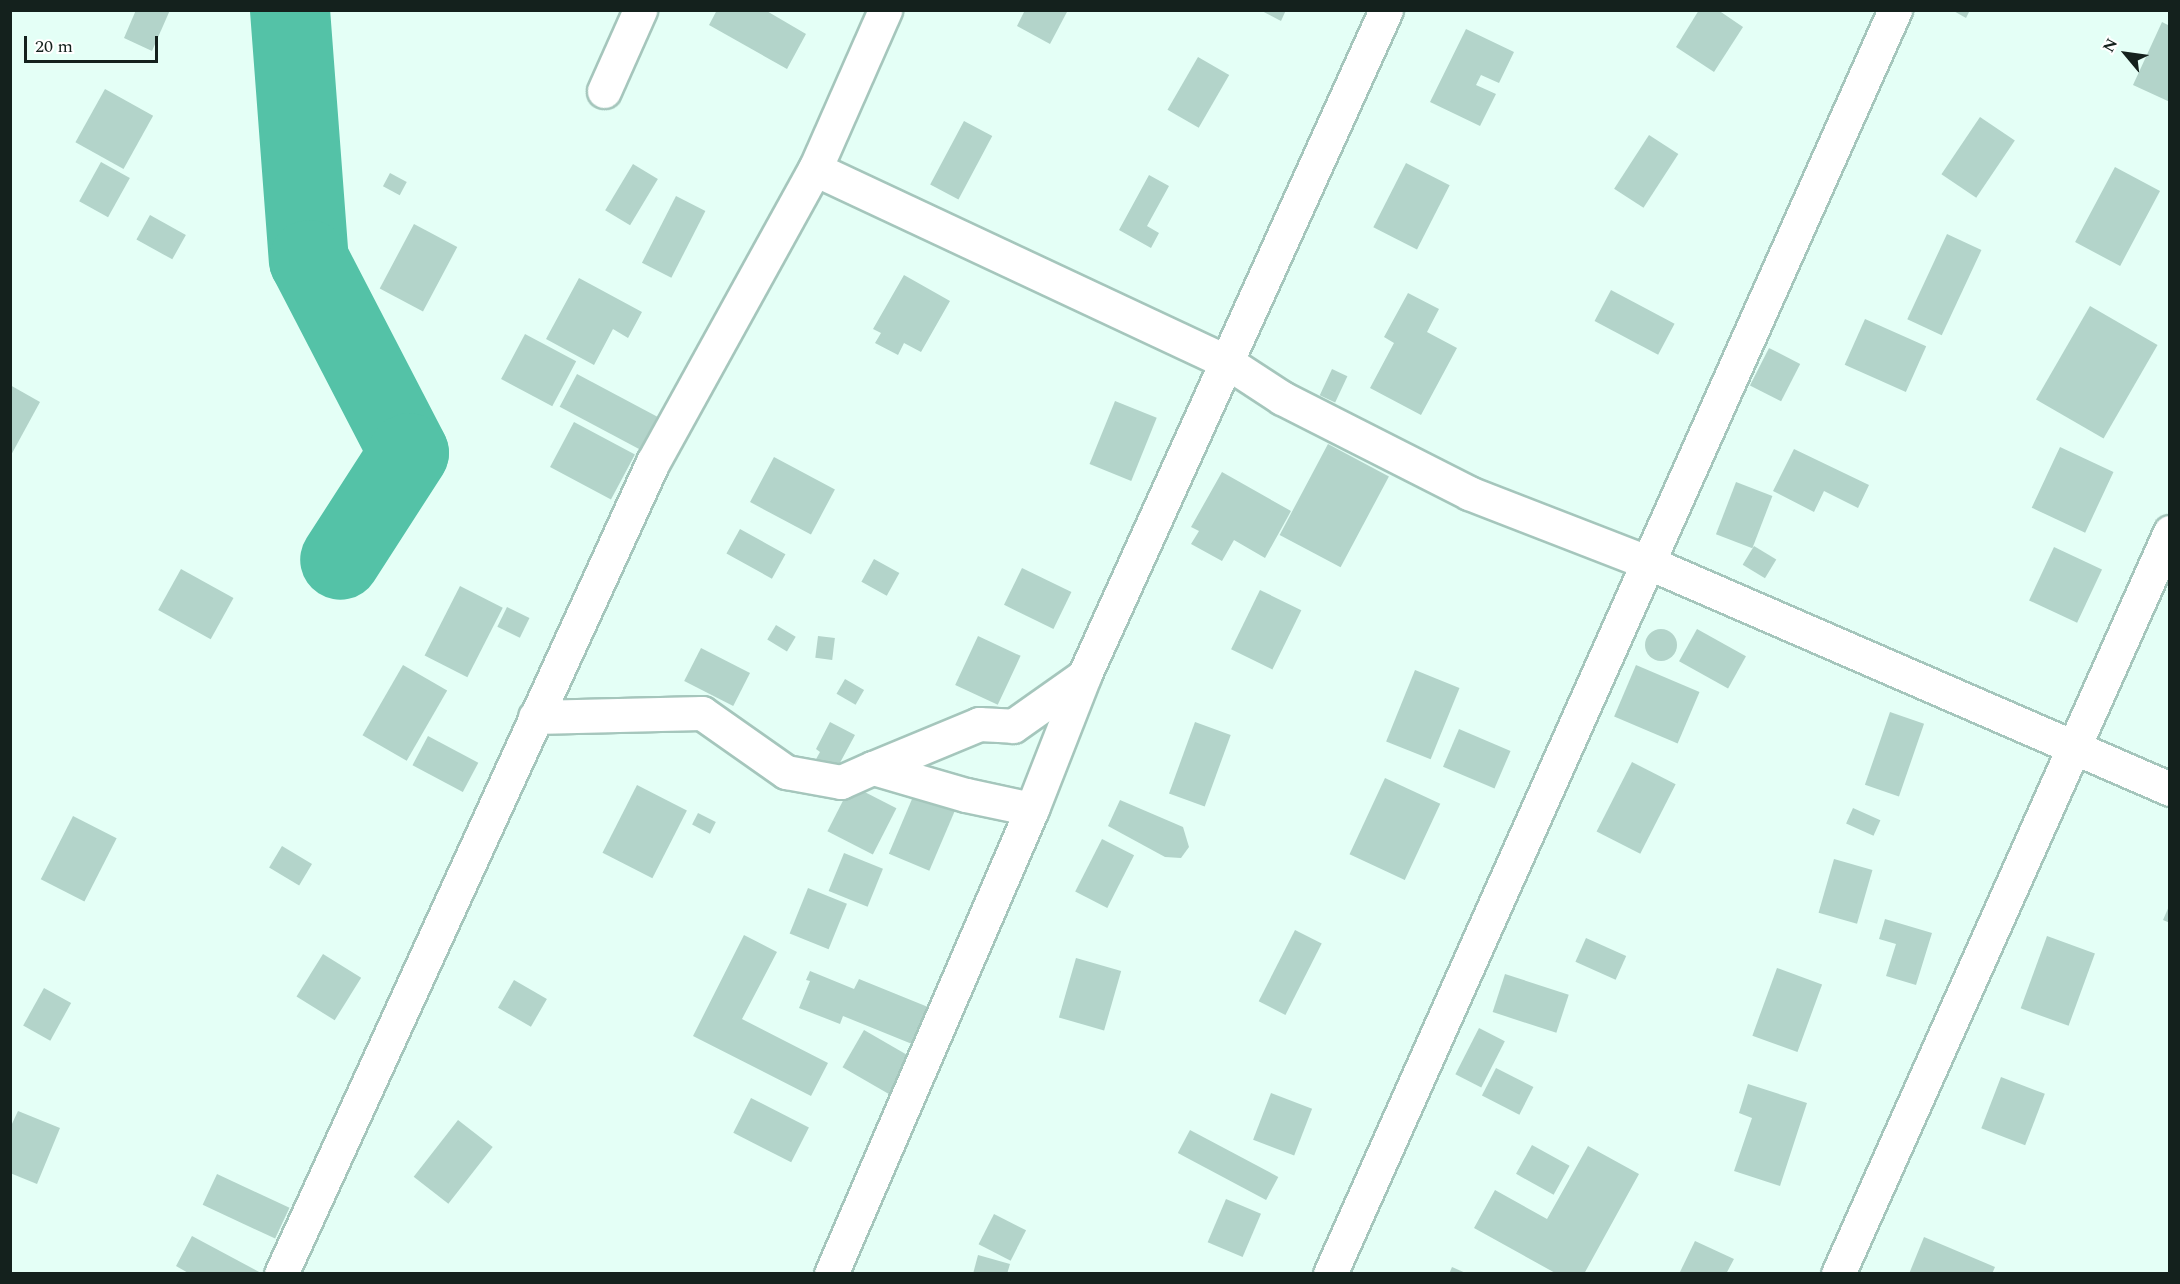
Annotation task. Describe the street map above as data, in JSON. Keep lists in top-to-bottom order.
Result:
{
  "scale_bar": "20 m",
  "north": "top left"
}
